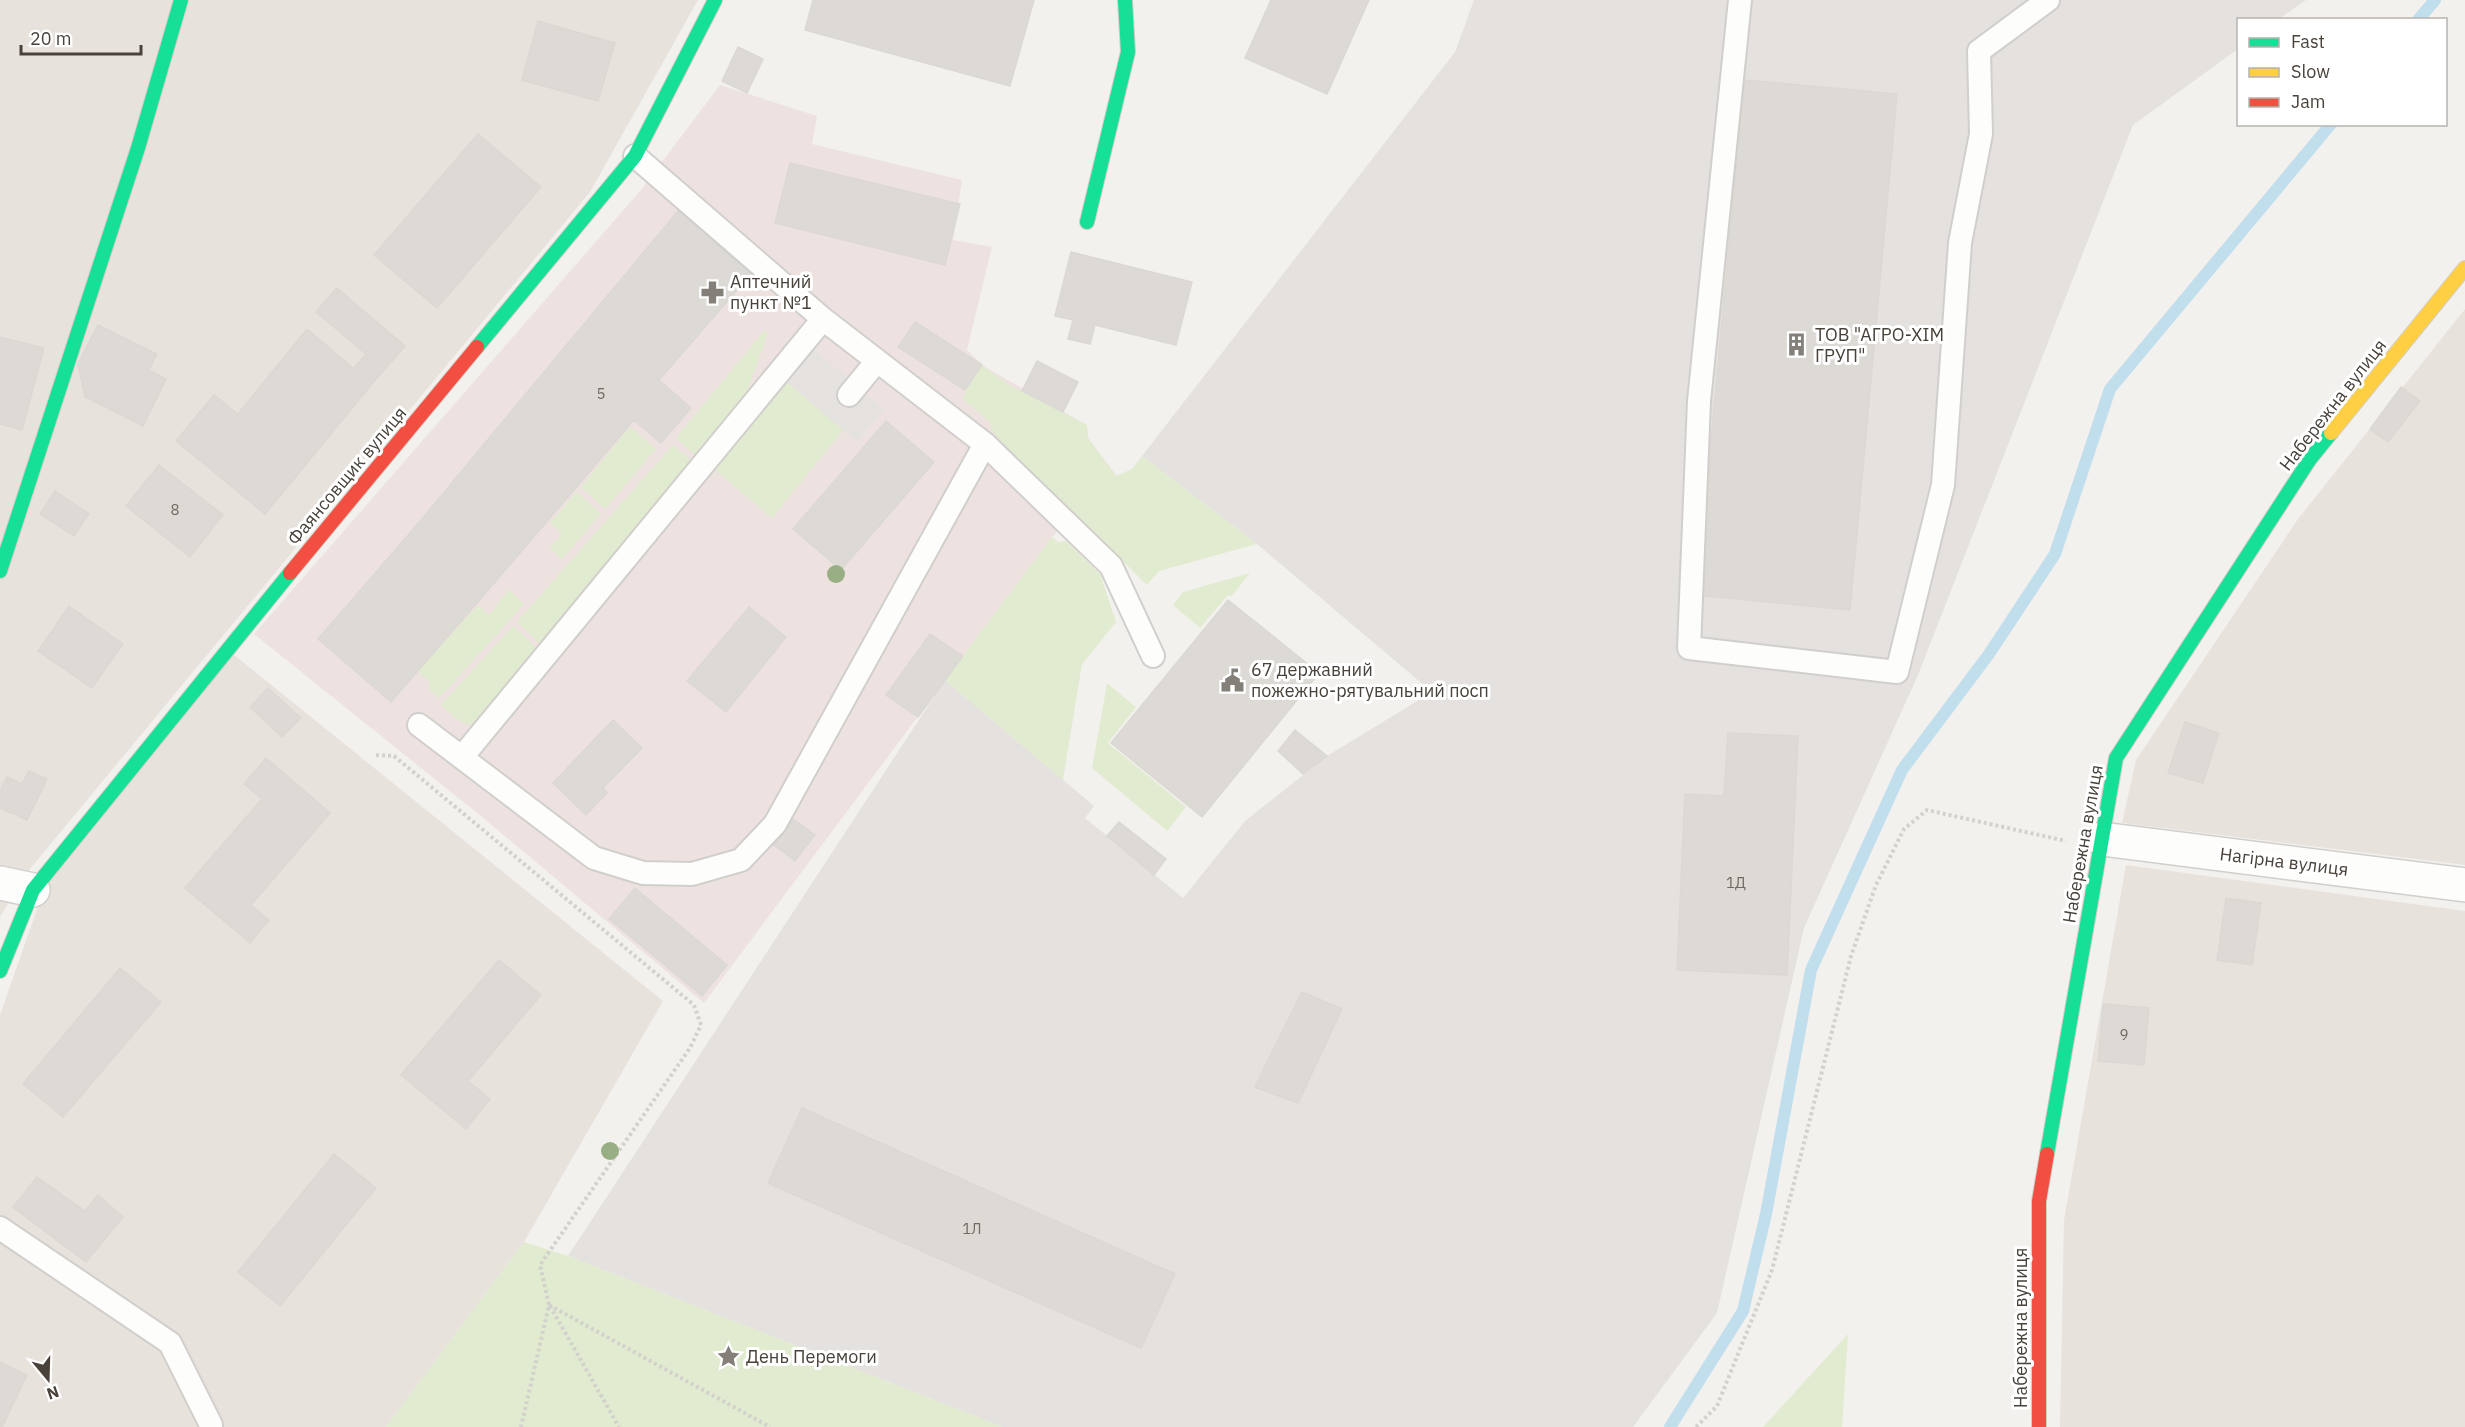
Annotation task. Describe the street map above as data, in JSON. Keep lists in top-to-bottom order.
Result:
{
  "streets": {
    "street": ["Набережна вулиця", "Фаянсовщик вулиця", "Нагірна вулиця"]
  },
  "crossings": [
    ["Набережна вулиця", "Нагірна вулиця"]
  ],
  "places": {
    "pharmacy": ["Аптечний пункт №1"],
    "building": ["ТОВ \"АГРО-ХІМ ГРУП\""],
    "public building": ["67 державний пожежно-рятувальний посп"],
    "place": ["День Перемоги"]
  },
  "house_numbers": [
    "5",
    "8",
    "1Д",
    "9",
    "1Л"
  ],
  "legend": ["Fast", "Slow", "Jam"],
  "scale_bar": "20 m",
  "north": "bottom"
}
